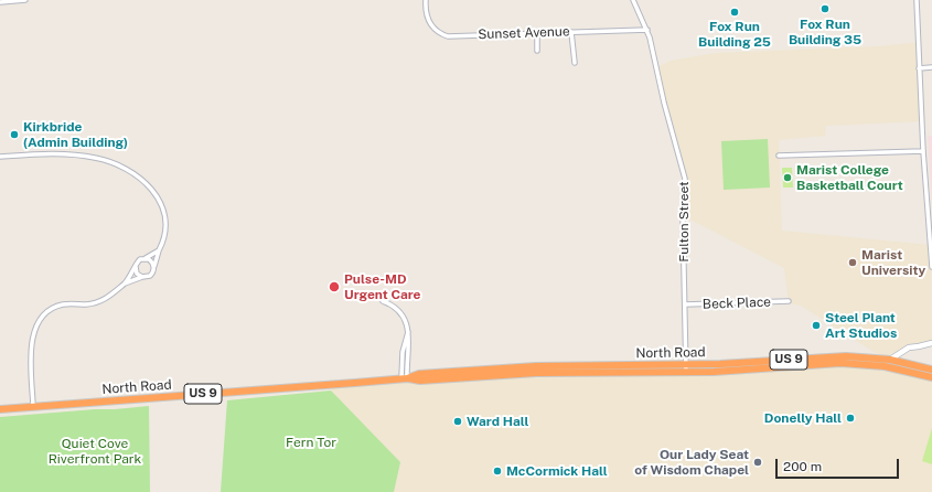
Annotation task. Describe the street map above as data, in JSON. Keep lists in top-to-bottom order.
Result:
{
  "streets": {
    "highway": ["North Road", "US 9"],
    "street": ["Sunset Avenue", "Fulton Street", "Beck Place"]
  },
  "crossings": [
    ["Sunset Avenue", "Fulton Street"],
    ["Fulton Street", "Beck Place"],
    ["Fulton Street", "North Road"],
    ["North Road", "US 9"]
  ],
  "parks": ["Fern Tor", "Quiet Cove Riverfront Park"],
  "places": [
    "Fox Run Building 35",
    "Fox Run Building 25",
    "Kirkbride (Admin Building)",
    "Marist College Basketball Court",
    "Marist University",
    "Pulse-MD Urgent Care",
    "Steel Plant Art Studios",
    "Donelly Hall",
    "Ward Hall",
    "Our Lady Seat of Wisdom Chapel",
    "McCormick Hall"
  ],
  "scale_bar": "200 m"
}
